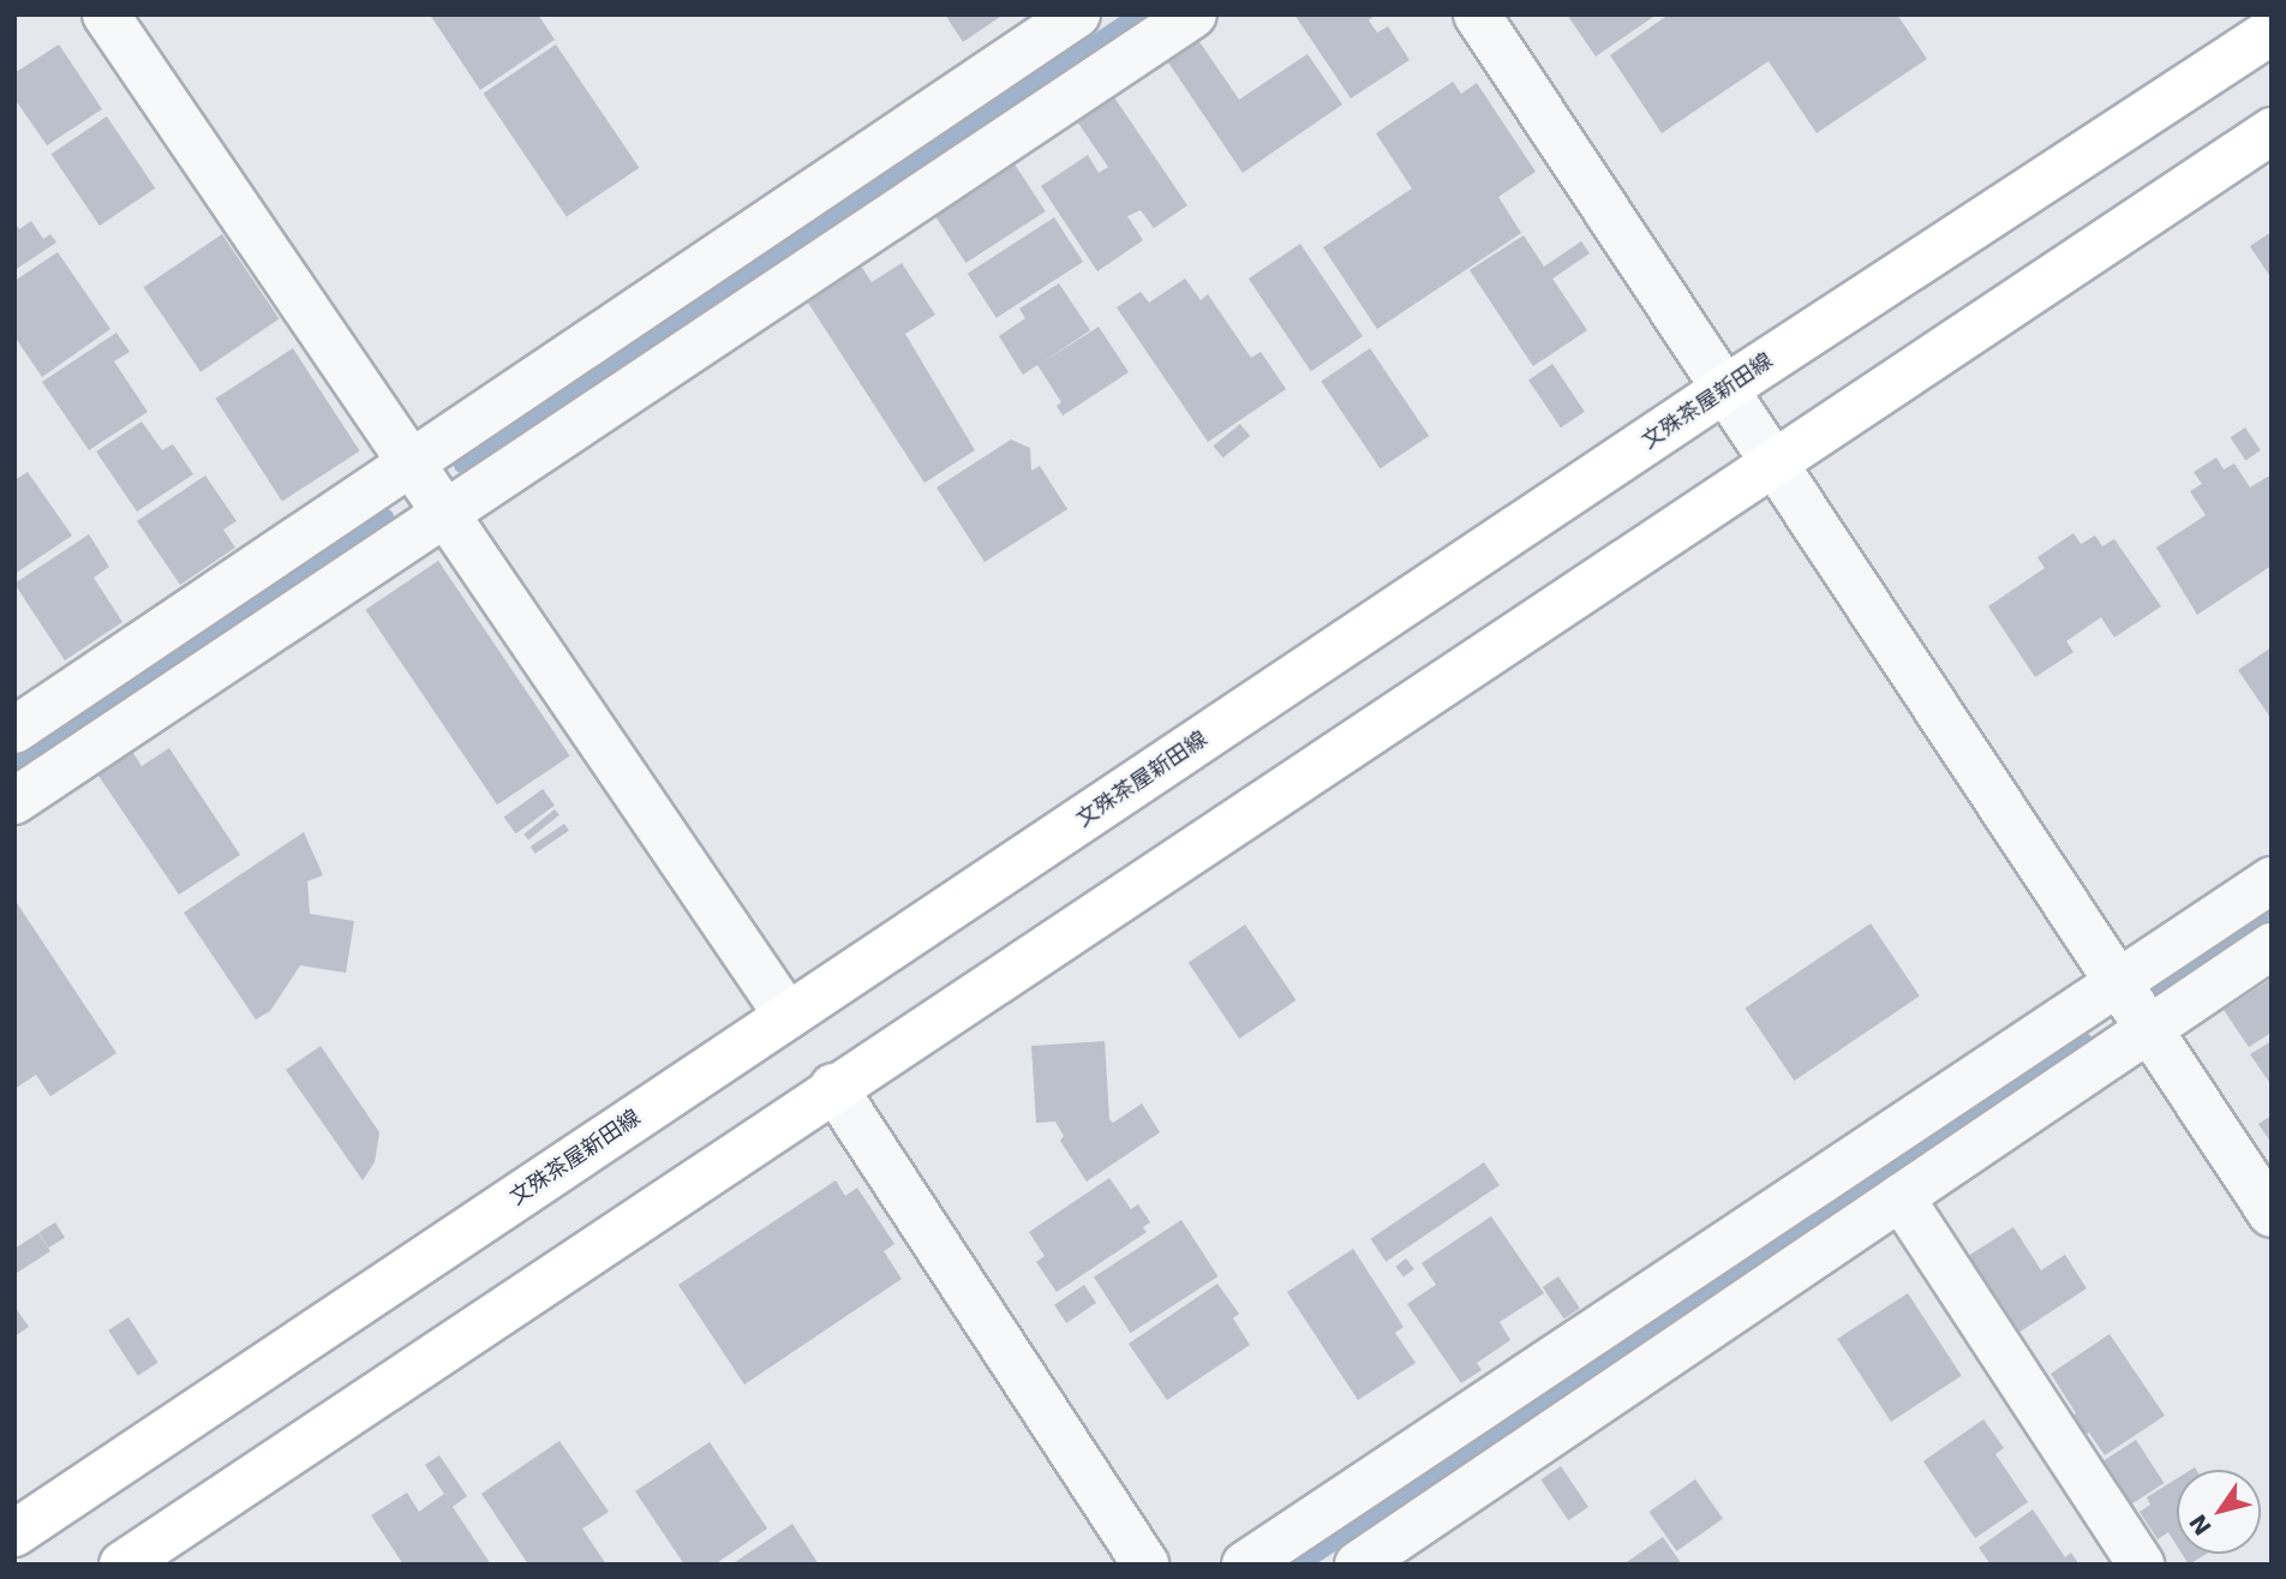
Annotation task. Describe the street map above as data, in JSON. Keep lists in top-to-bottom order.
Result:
{
  "streets": {
    "main road": ["文殊茶屋新田線"]
  },
  "north": "bottom left"
}
